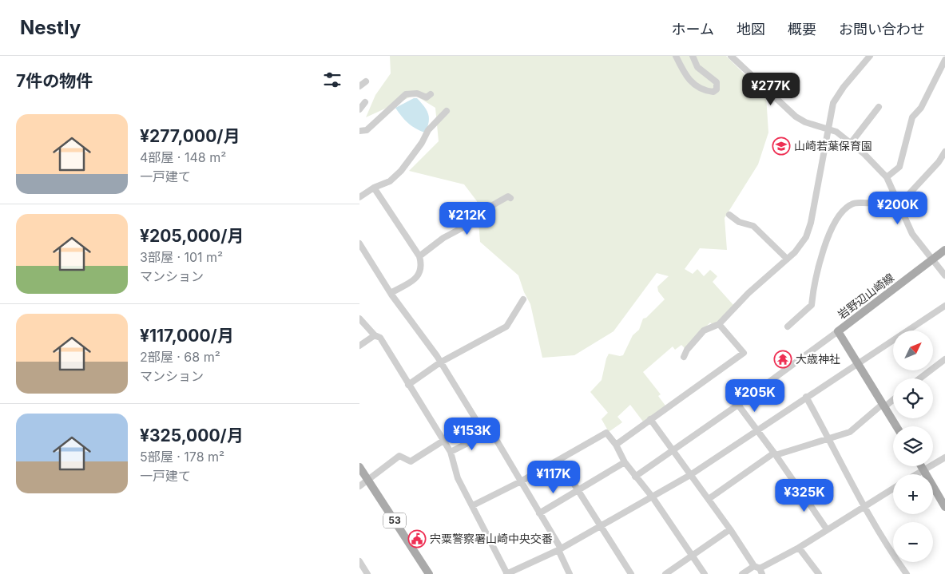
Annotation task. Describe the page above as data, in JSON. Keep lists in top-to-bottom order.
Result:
{
  "streets": {
    "main road": ["岩野辺山崎線", "53"]
  },
  "places": {
    "school or university": ["山崎若葉保育園"],
    "temple": ["大歳神社"],
    "public building": ["宍粟警察署山崎中央交番"]
  },
  "north": "top right",
  "page": {
    "header": "Nestly",
    "nav": [
      "ホーム",
      "地図",
      "概要",
      "お問い合わせ"
    ],
    "heading": "7件の物件",
    "price": [
      "¥277K",
      "¥200K",
      "¥212K",
      "¥205K",
      "¥153K",
      "¥117K",
      "¥325K"
    ],
    "list": [
      {
        "name": "¥277,000/月",
        "note": "4部屋 · 148 m² · 一戸建て"
      },
      {
        "name": "¥205,000/月",
        "note": "3部屋 · 101 m² · マンション"
      },
      {
        "name": "¥117,000/月",
        "note": "2部屋 · 68 m² · マンション"
      },
      {
        "name": "¥325,000/月",
        "note": "5部屋 · 178 m² · 一戸建て"
      }
    ],
    "map_buttons": ["+", "−"]
  }
}
